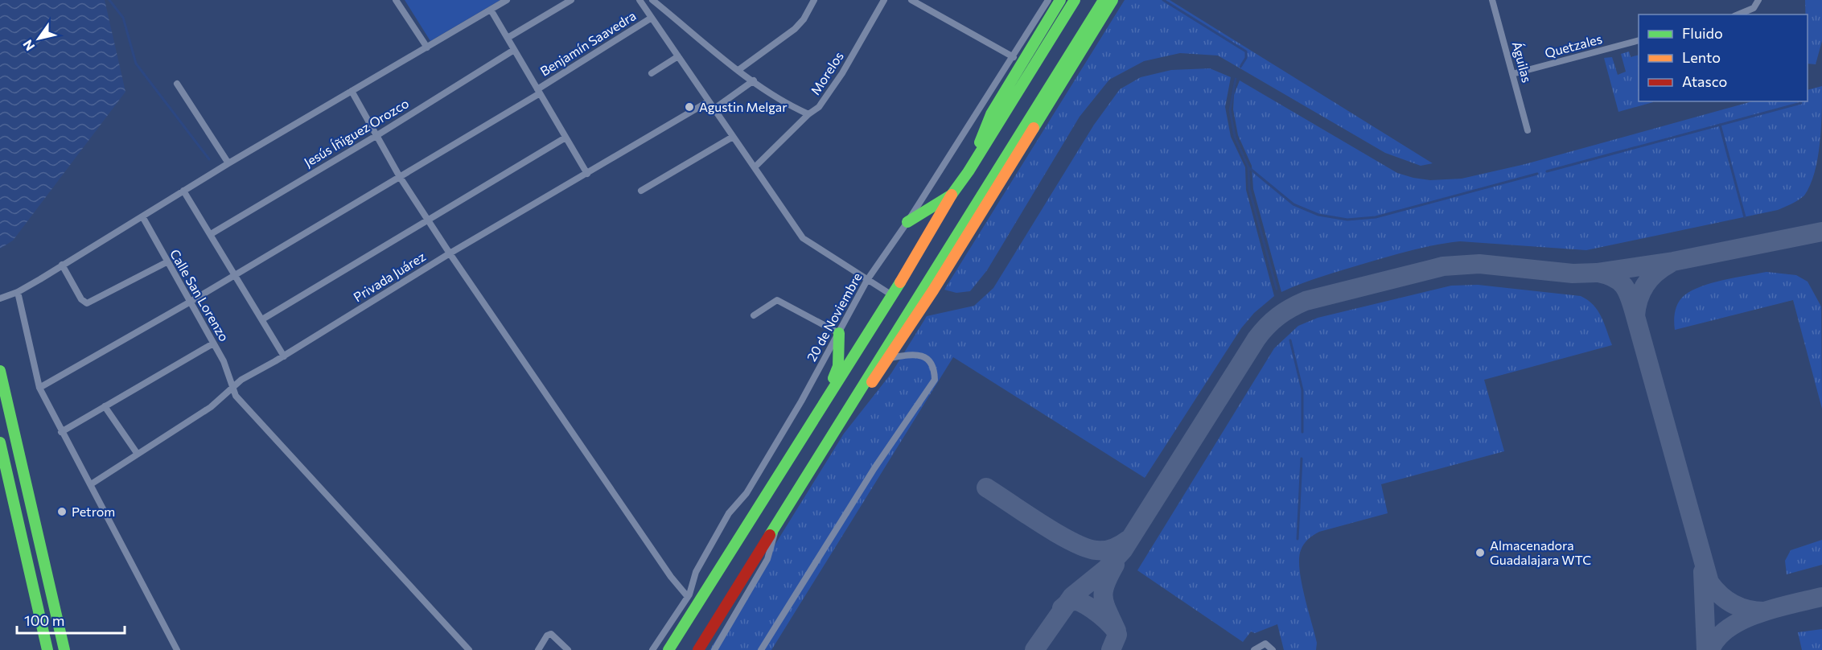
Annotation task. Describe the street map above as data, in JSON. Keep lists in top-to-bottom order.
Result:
{
  "streets": {
    "street": [
      "Benjamín Saavedra",
      "Quetzales",
      "Águilas",
      "Morelos",
      "Jesús Íñiguez Orozco",
      "Privada Juárez",
      "Calle San Lorenzo",
      "20 de Noviembre"
    ]
  },
  "crossings": [
    ["Benjamín Saavedra", "Calle San Lorenzo"],
    ["Quetzales", "Águilas"],
    ["Privada Juárez", "Calle San Lorenzo"]
  ],
  "places": ["Agustin Melgar", "Petrom", "Almacenadora Guadalajara WTC"],
  "legend": ["Fluido", "Lento", "Atasco"],
  "scale_bar": "100 m",
  "north": "bottom left"
}
